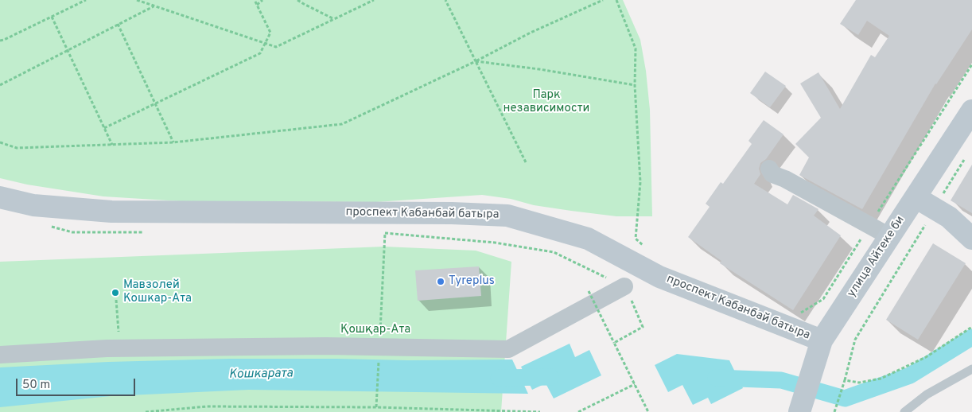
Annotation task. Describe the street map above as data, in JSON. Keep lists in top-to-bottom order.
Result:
{
  "streets": {
    "street": ["проспект Кабанбай батыра", "улица Айтеке би"]
  },
  "crossings": [
    ["проспект Кабанбай батыра", "улица Айтеке би"]
  ],
  "water": ["Кошкарата"],
  "parks": ["Парк независимости", "Қошқар-Ата"],
  "places": ["Tyreplus", "Мавзолей Кошкар-Ата"],
  "scale_bar": "50 m"
}
